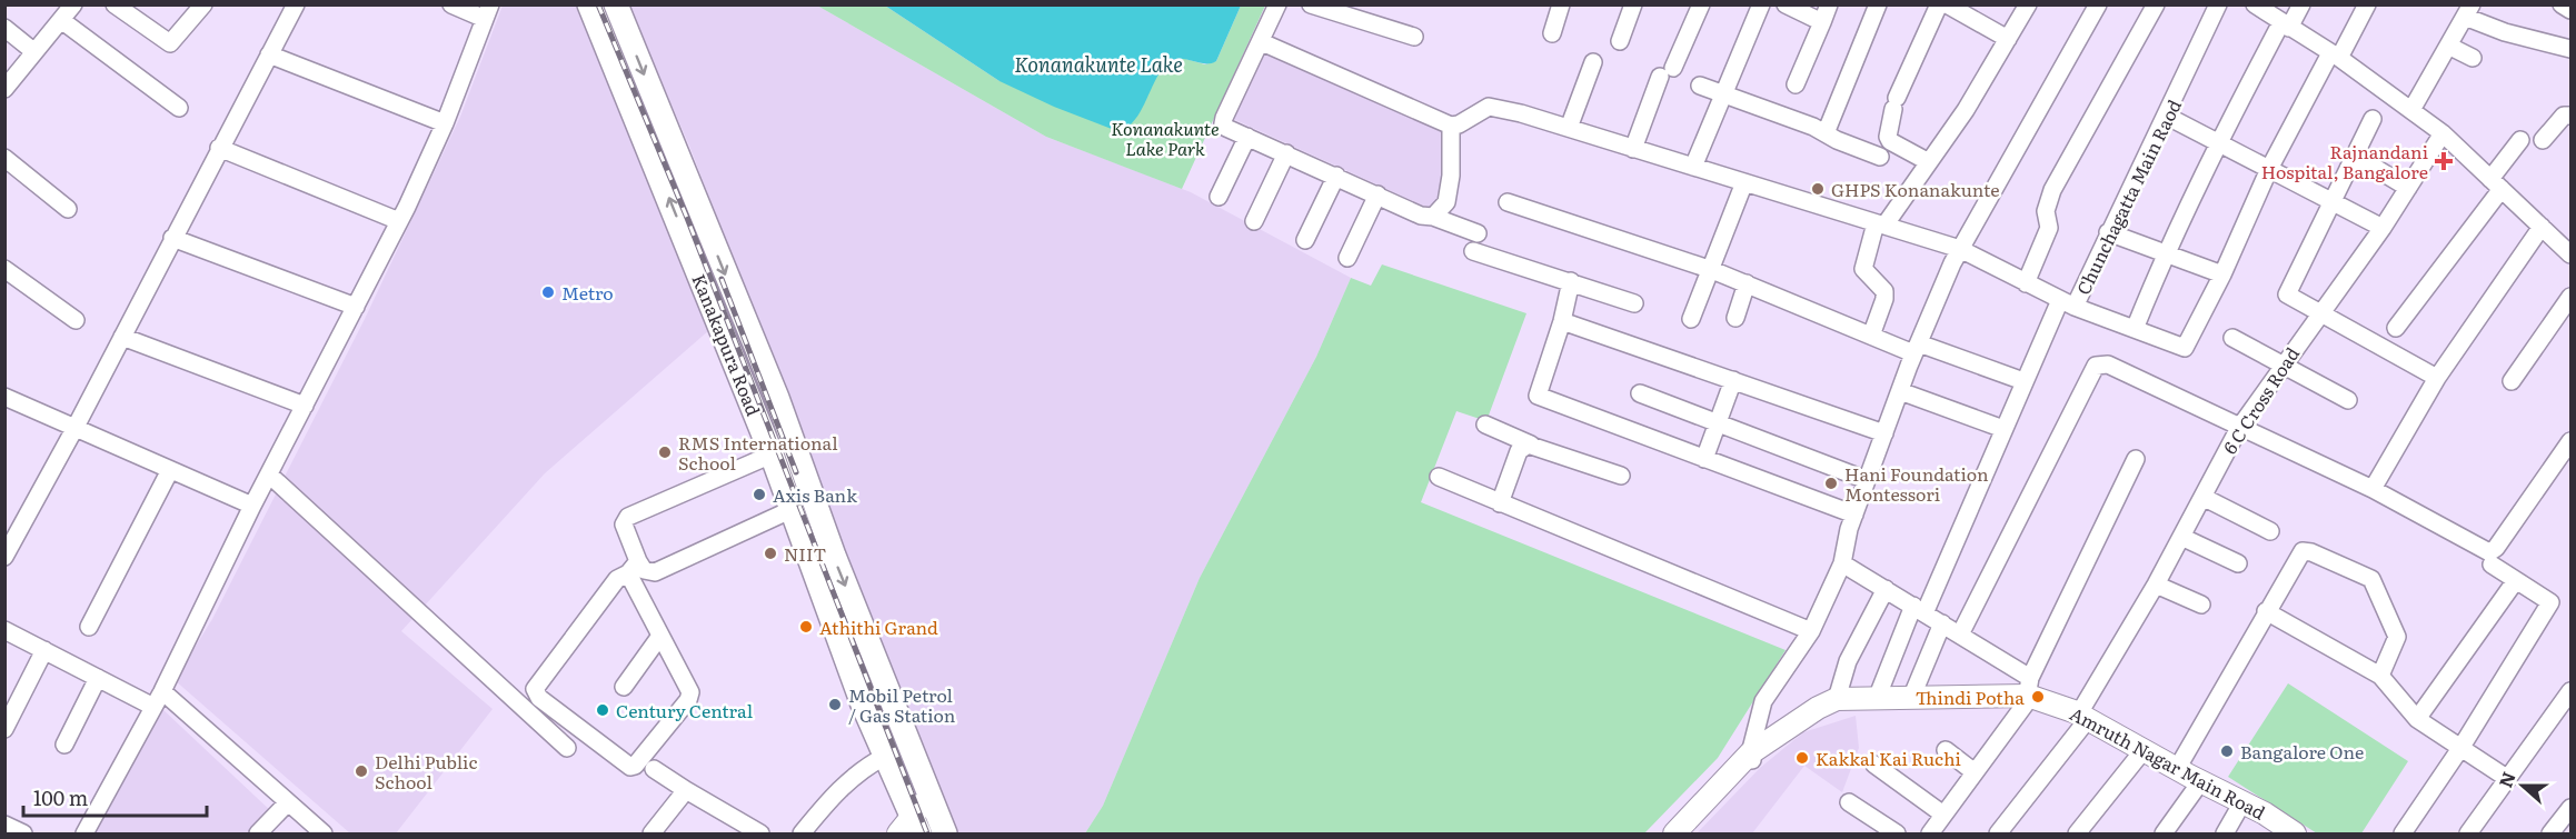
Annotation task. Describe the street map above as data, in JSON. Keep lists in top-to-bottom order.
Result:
{
  "streets": {
    "highway": ["Kanakapura Road"],
    "main road": ["Amruth Nagar Main Road"],
    "street": ["Chunchagatta Main Raod", "6 C Cross Road"]
  },
  "crossings": [
    ["6 C Cross Road", "Amruth Nagar Main Road"]
  ],
  "water": ["Konanakunte Lake"],
  "parks": ["Konanakunte Lake Park"],
  "places": {
    "health": ["Rajnandani Hospital, Bangalore"],
    "other": [
      "GHPS Konanakunte",
      "Metro",
      "RMS International School",
      "Hani Foundation Montessori",
      "Axis Bank",
      "NIIT",
      "Athithi Grand",
      "Thindi Potha",
      "Mobil Petrol / Gas Station",
      "Century Central",
      "Bangalore One",
      "Kakkal Kai Ruchi",
      "Delhi Public School"
    ]
  },
  "scale_bar": "100 m",
  "north": "left"
}
